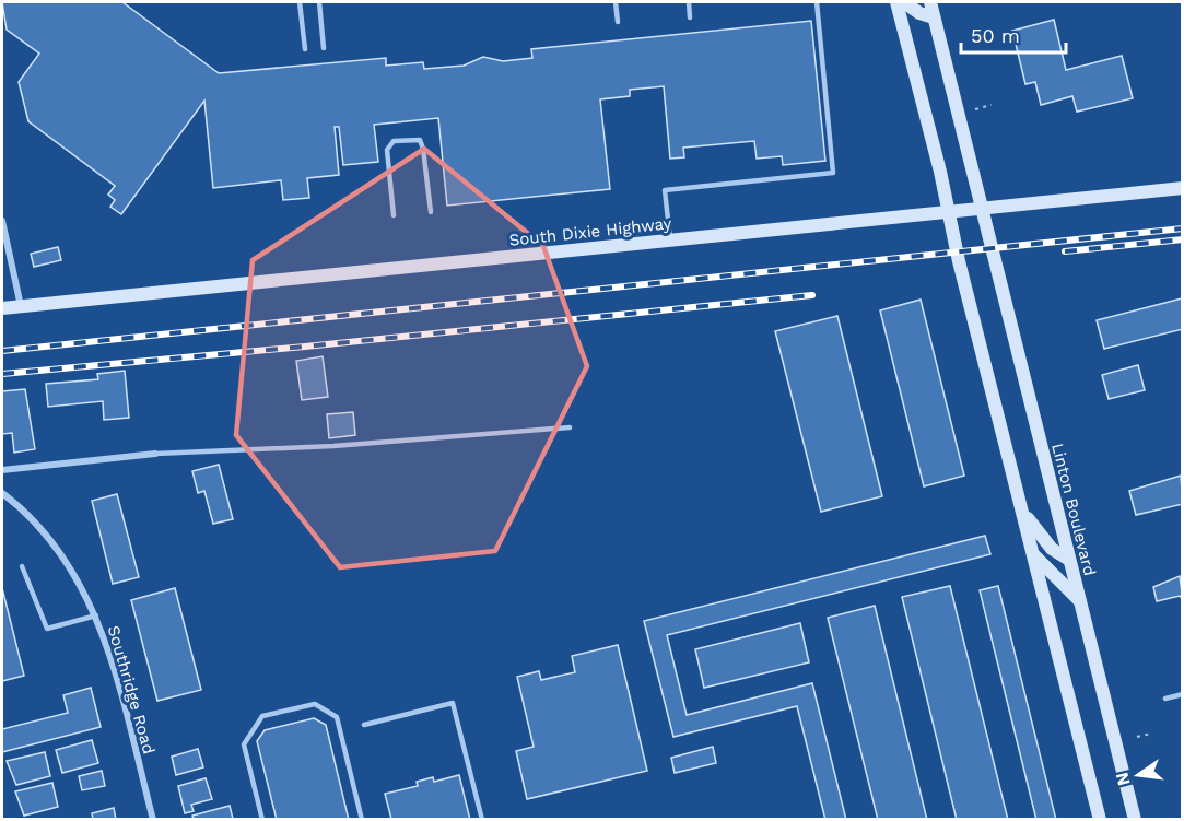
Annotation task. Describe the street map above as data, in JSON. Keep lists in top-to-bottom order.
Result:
{
  "streets": {
    "main road": ["South Dixie Highway", "Linton Boulevard"],
    "street": ["Southridge Road"]
  },
  "crossings": [
    ["South Dixie Highway", "Linton Boulevard"]
  ],
  "scale_bar": "50 m",
  "north": "left"
}
